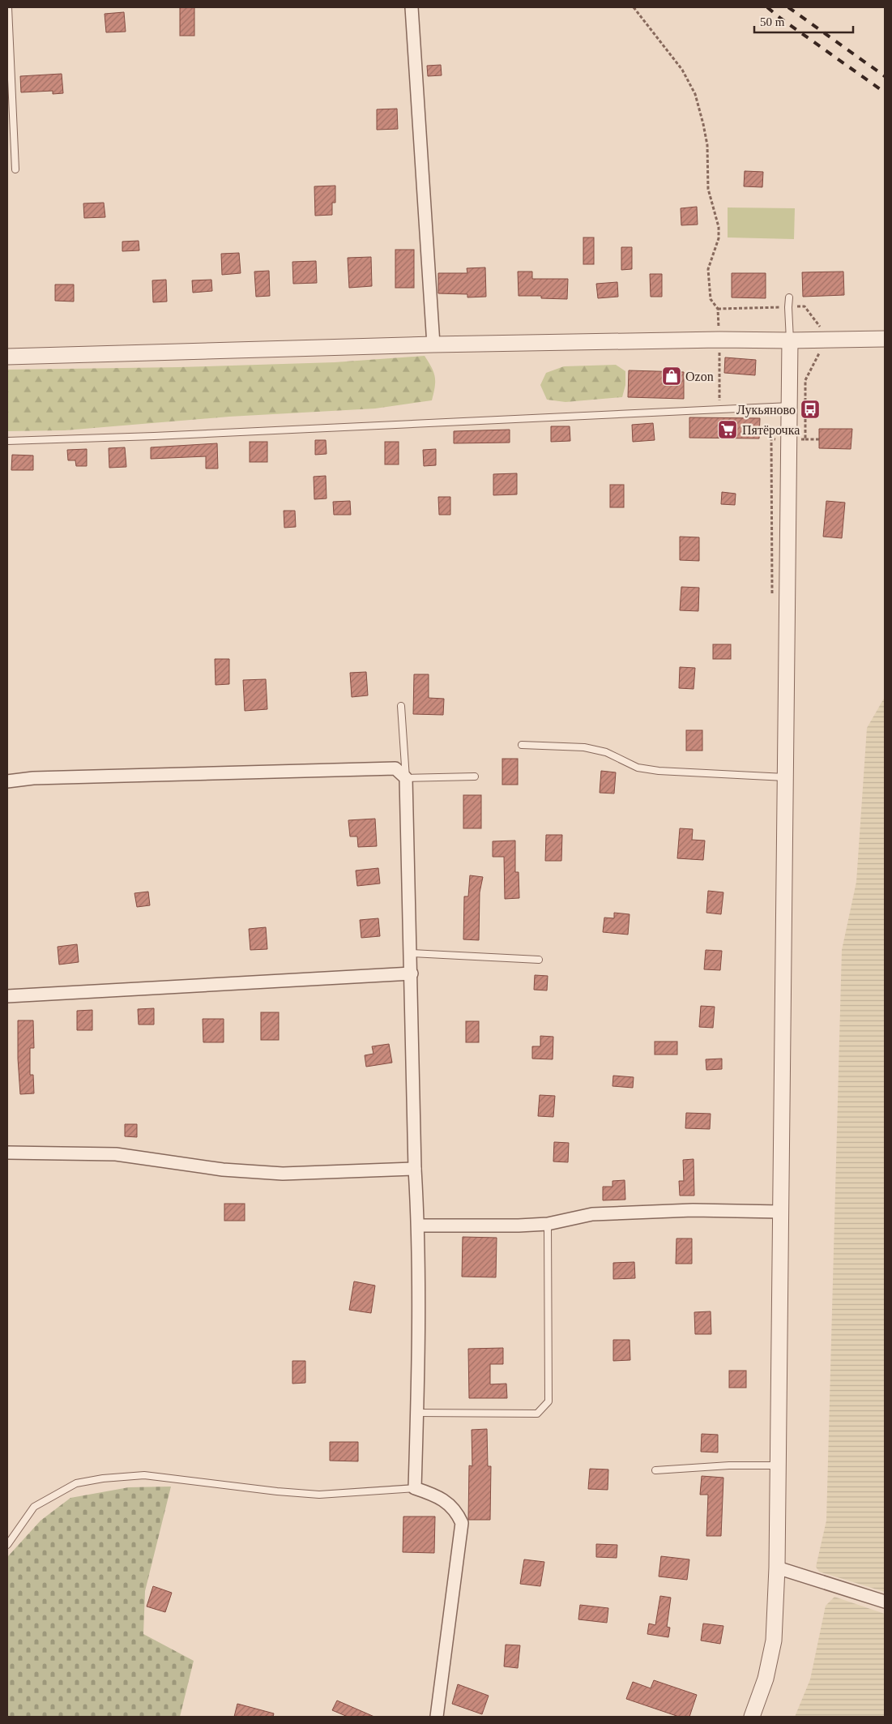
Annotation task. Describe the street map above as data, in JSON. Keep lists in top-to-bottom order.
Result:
{
  "places": {
    "shop": ["Ozon"],
    "bus stop": ["Лукьяново"],
    "supermarket": ["Пятёрочка"]
  },
  "scale_bar": "50 m"
}
